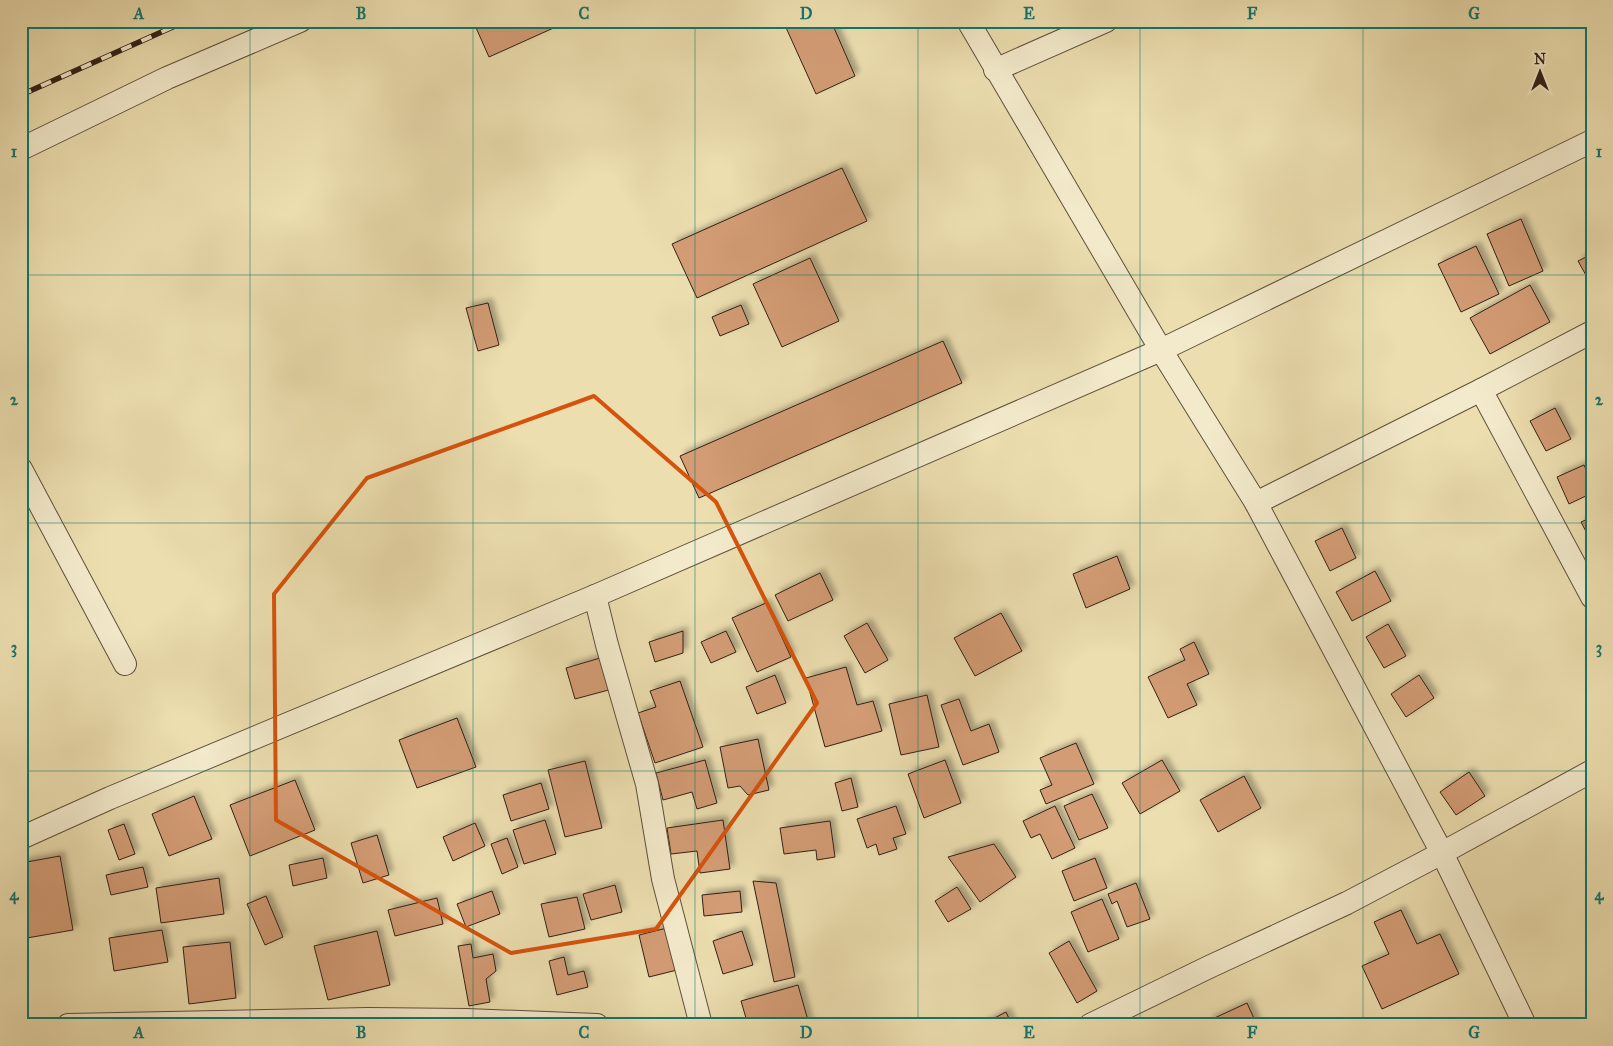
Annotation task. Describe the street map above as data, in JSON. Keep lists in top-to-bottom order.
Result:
{
  "north": "top",
  "grid": {
    "columns": [
      "A",
      "B",
      "C",
      "D",
      "E",
      "F",
      "G"
    ],
    "rows": [
      "1",
      "2",
      "3",
      "4"
    ]
  }
}
